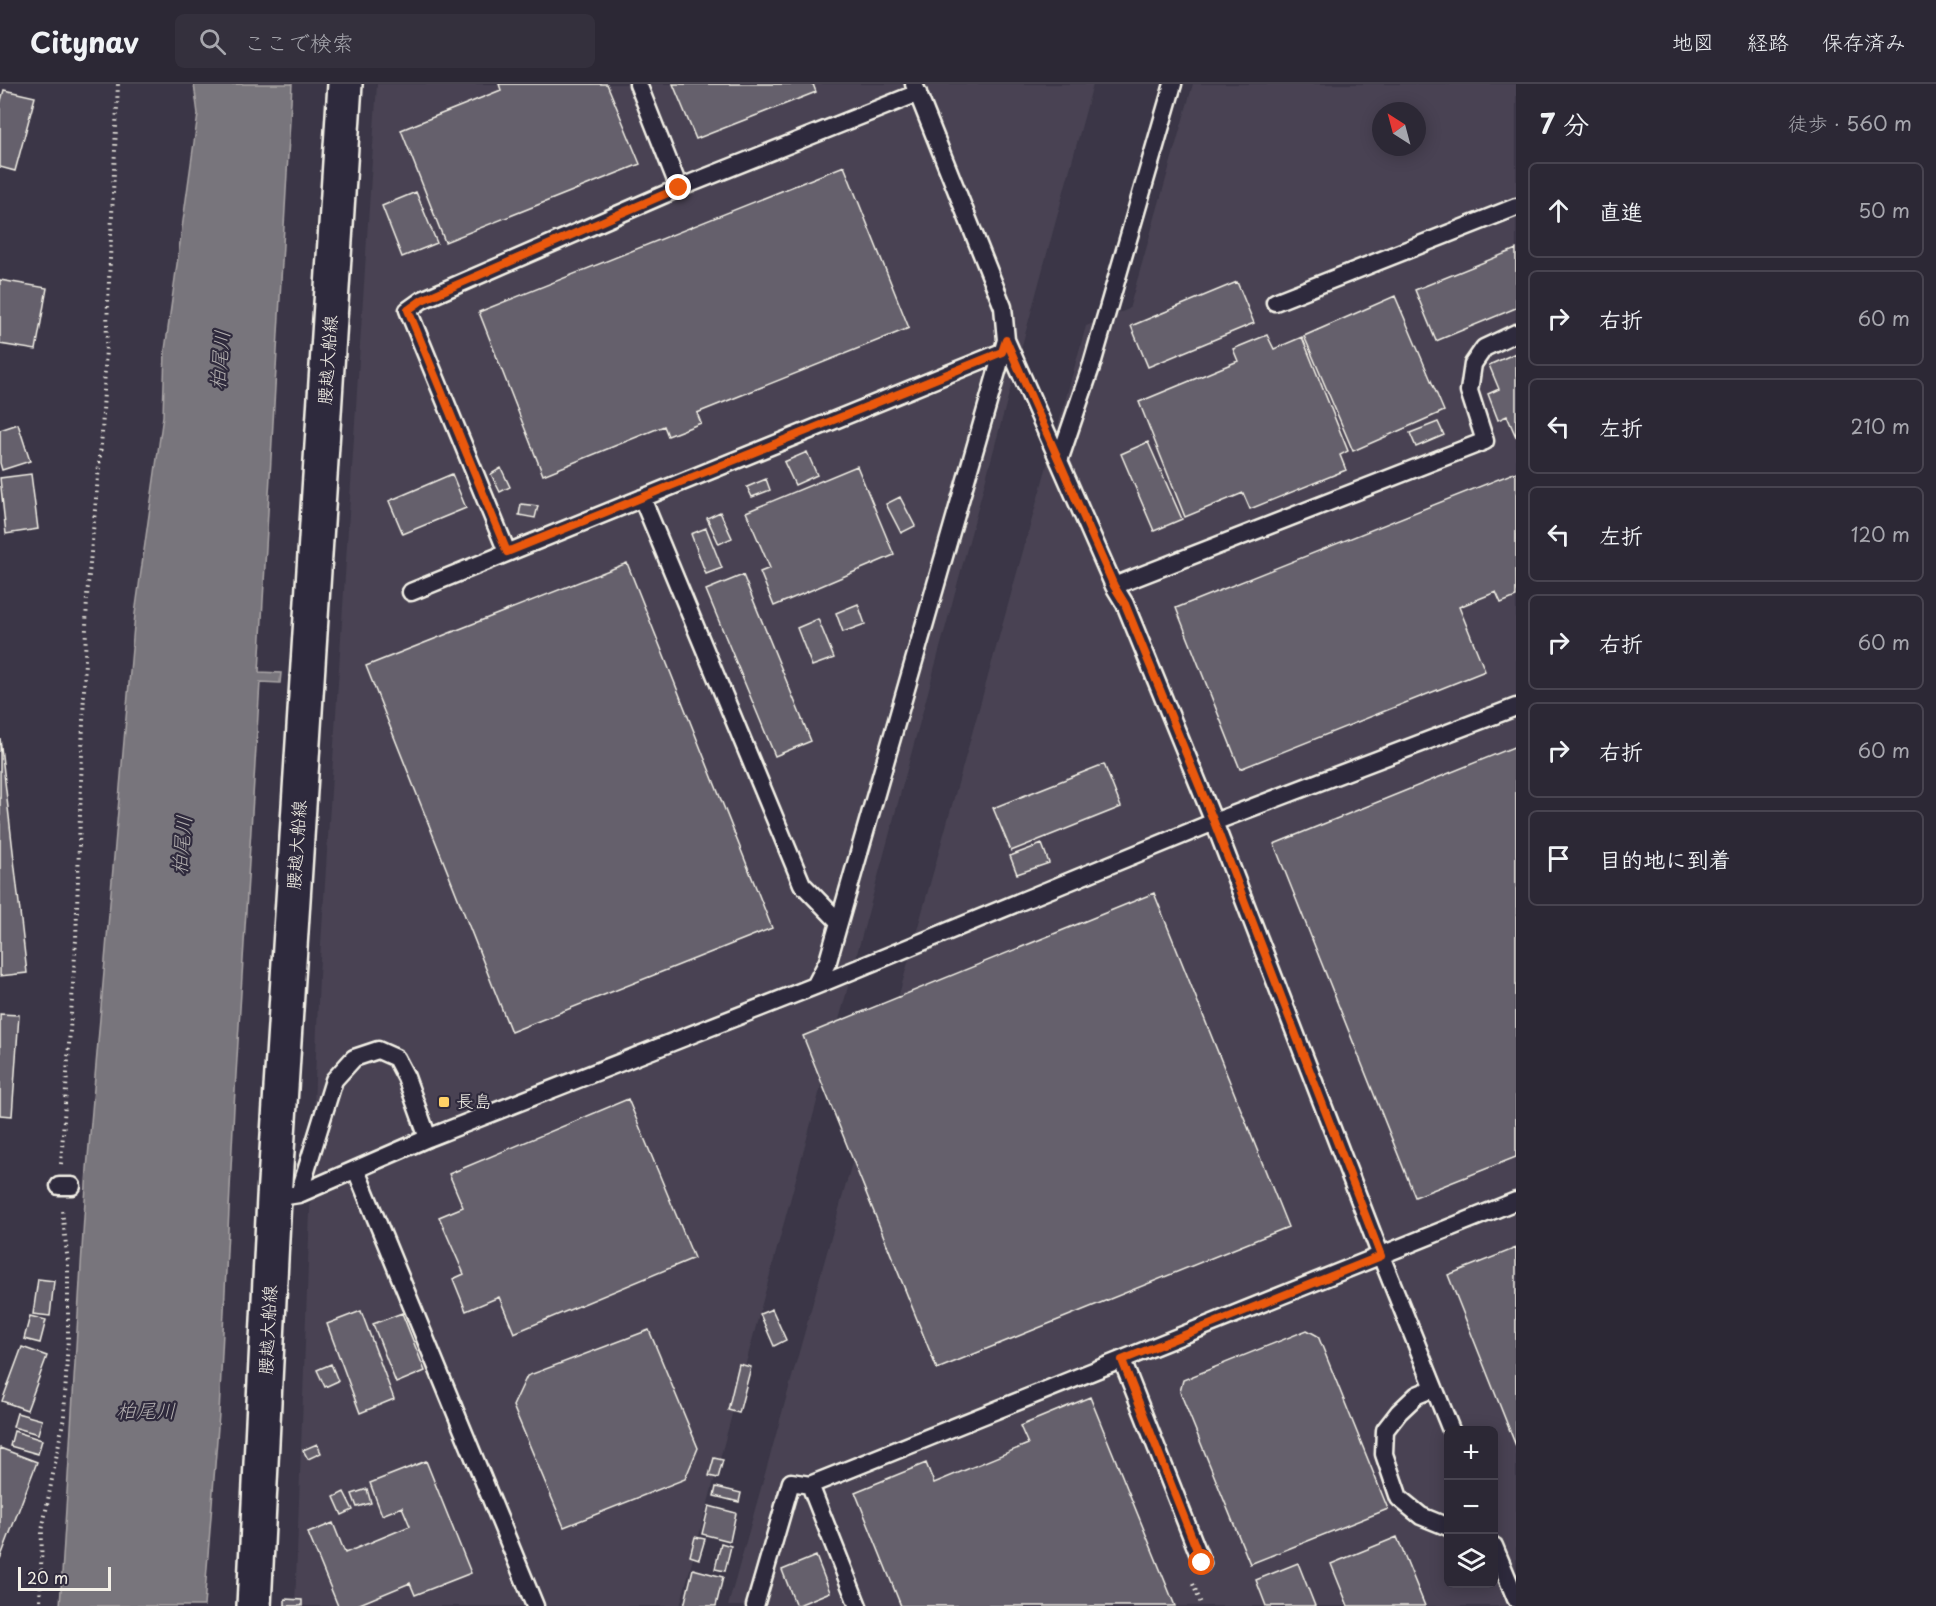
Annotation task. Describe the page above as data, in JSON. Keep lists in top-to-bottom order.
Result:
{
  "streets": {
    "main road": ["腰越大船線"]
  },
  "water": ["柏尾川"],
  "places": {
    "transit": ["長島"]
  },
  "scale_bar": "20 m",
  "north": "top left",
  "page": {
    "header": "Citynav",
    "search": "ここで検索",
    "nav": ["地図", "経路", "保存済み"],
    "heading": ["7 分", "徒歩 · 560 m"],
    "list": [
      ["直進", "50 m"],
      ["右折", "60 m"],
      ["左折", "210 m"],
      ["左折", "120 m"],
      ["右折", "60 m"],
      ["右折", "60 m"],
      "目的地に到着"
    ],
    "map_buttons": ["+", "−"],
    "scale": "20 m"
  }
}
